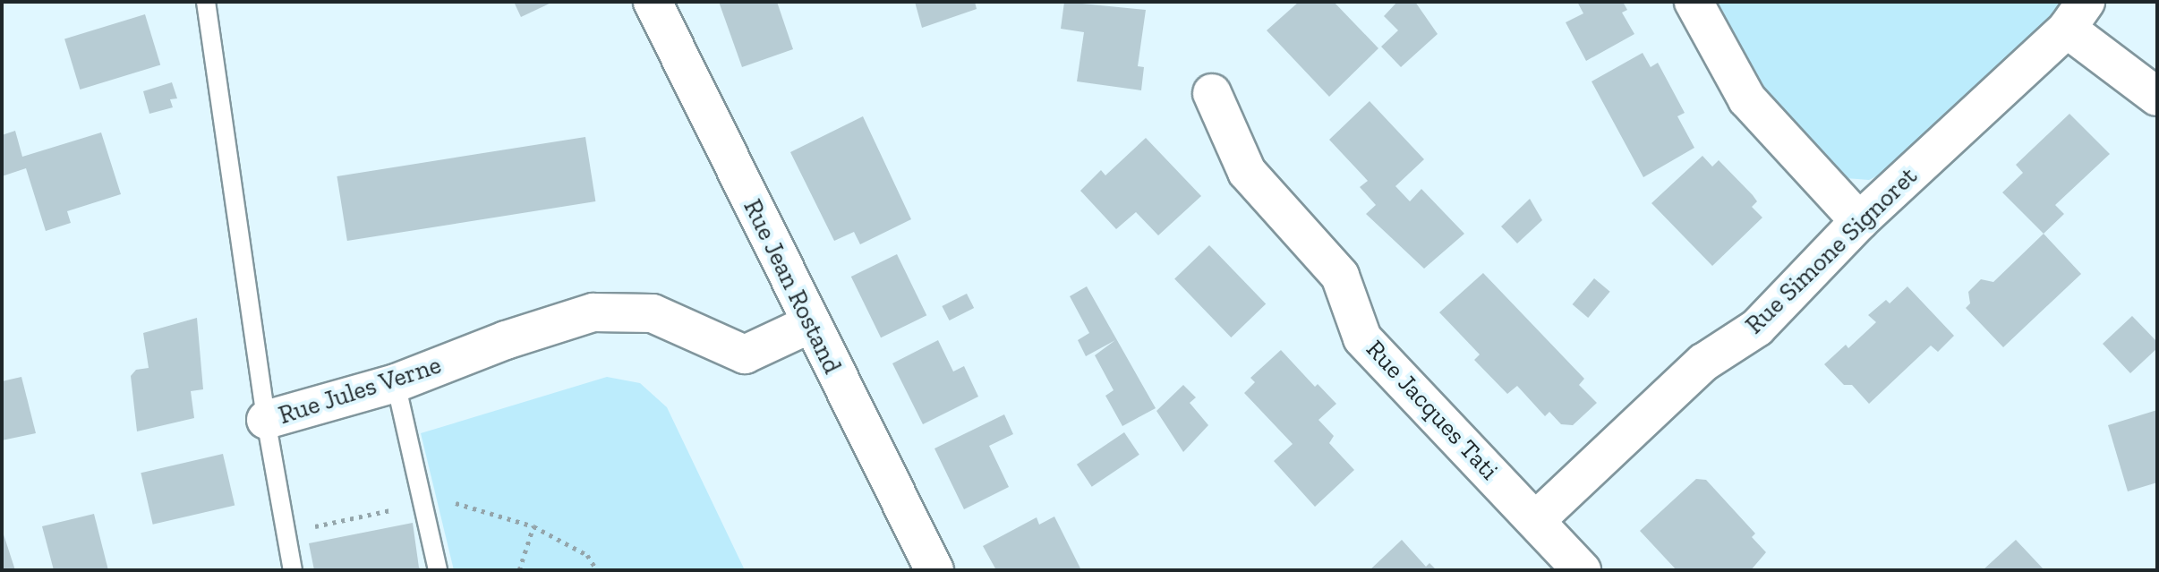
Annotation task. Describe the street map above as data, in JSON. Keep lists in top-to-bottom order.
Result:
{
  "streets": {
    "street": [
      "Rue Simone Signoret",
      "Rue Jean Rostand",
      "Rue Jules Verne",
      "Rue Jacques Tati"
    ]
  },
  "crossings": [
    ["Rue Simone Signoret", "Rue Jacques Tati"],
    ["Rue Jean Rostand", "Rue Jules Verne"]
  ]
}
